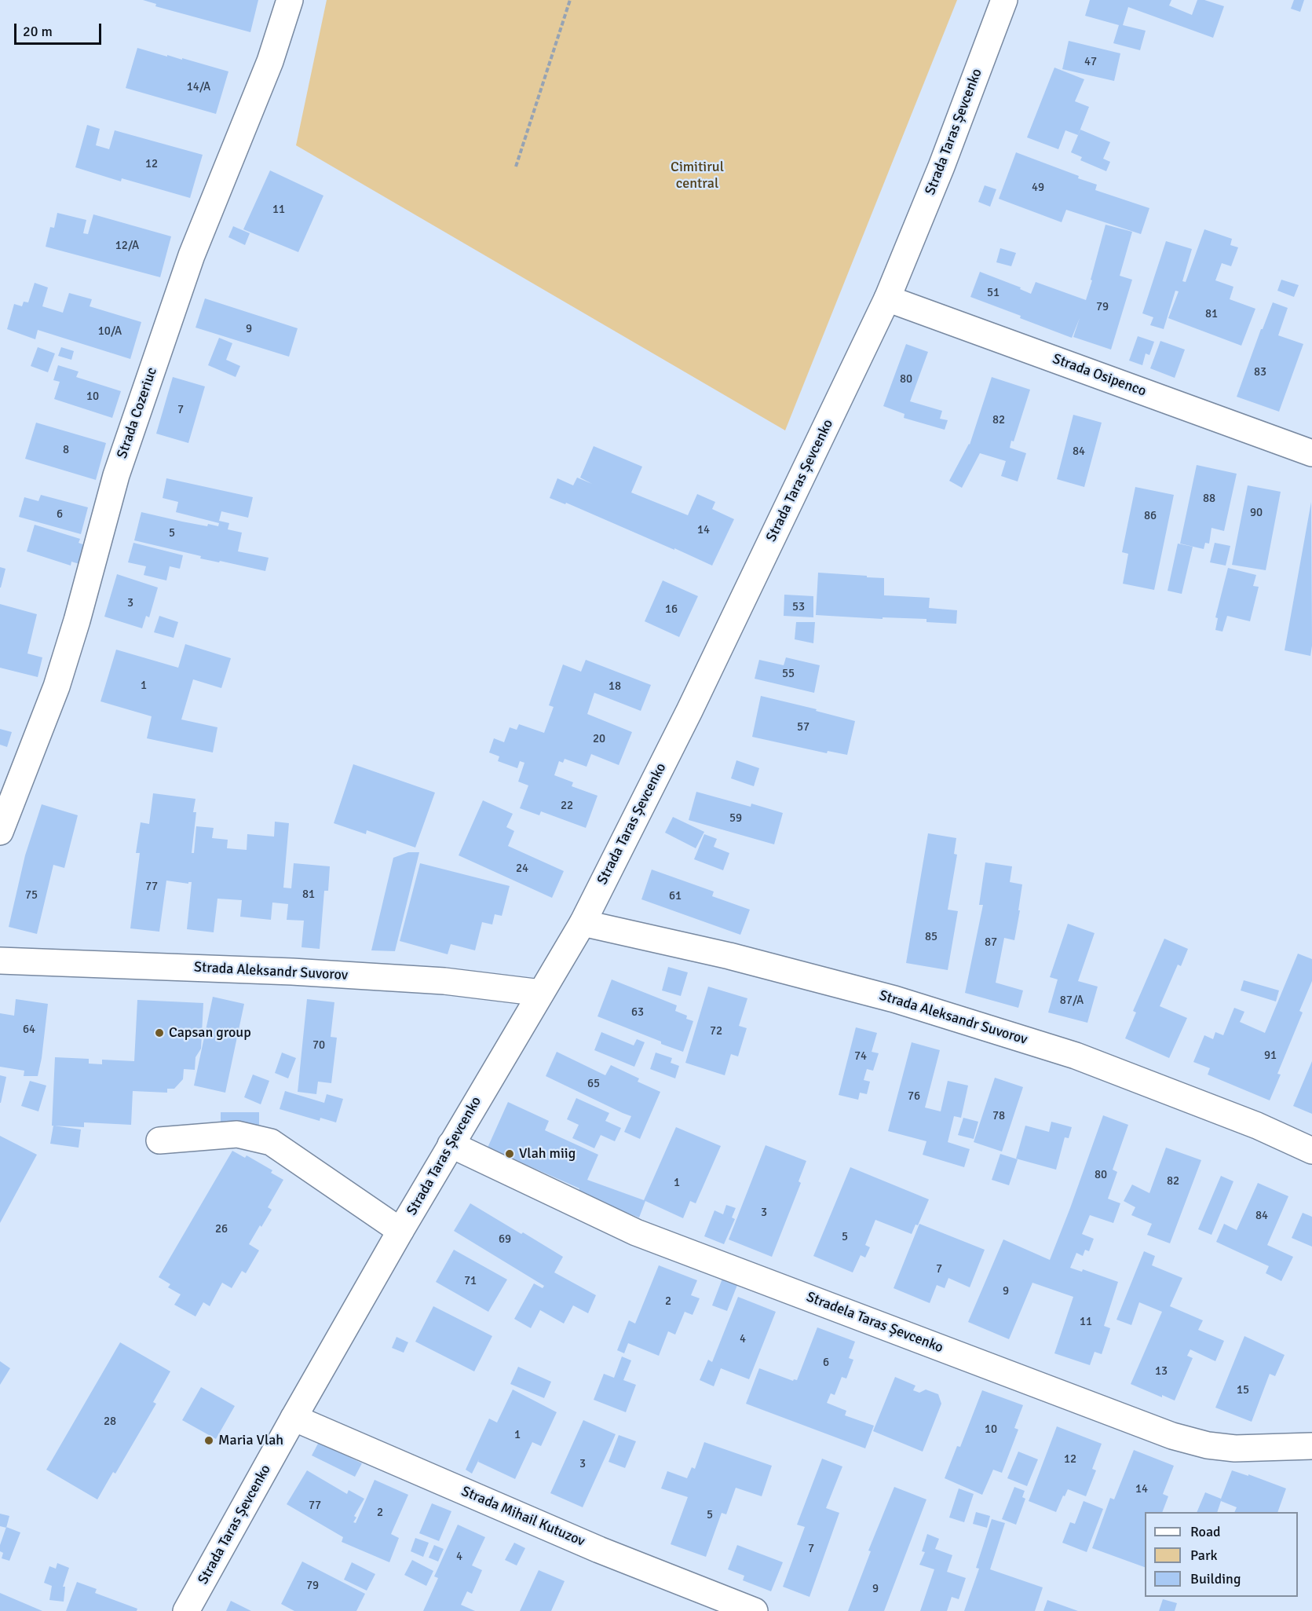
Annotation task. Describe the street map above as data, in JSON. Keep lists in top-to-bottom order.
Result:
{
  "streets": {
    "street": [
      "Strada Taras Șevcenko",
      "Strada Osipenco",
      "Strada Cozeriuc",
      "Strada Aleksandr Suvorov",
      "Stradela Taras Șevcenko",
      "Strada Mihail Kutuzov"
    ]
  },
  "crossings": [
    ["Strada Taras Șevcenko", "Strada Osipenco"],
    ["Strada Taras Șevcenko", "Strada Aleksandr Suvorov"],
    ["Strada Taras Șevcenko", "Stradela Taras Șevcenko"],
    ["Strada Taras Șevcenko", "Strada Mihail Kutuzov"]
  ],
  "parks": ["Cimitirul central"],
  "places": ["Capsan group", "Vlah miig", "Maria Vlah"],
  "house_numbers": [
    "47",
    "14/A",
    "12",
    "49",
    "11",
    "12/A",
    "51",
    "79",
    "81",
    "9",
    "10/A",
    "83",
    "80",
    "10",
    "7",
    "82",
    "8",
    "84",
    "88",
    "90",
    "6",
    "86",
    "14",
    "5",
    "3",
    "53",
    "16",
    "55",
    "1",
    "18",
    "57",
    "20",
    "22",
    "59",
    "24",
    "77",
    "81",
    "75",
    "61",
    "85",
    "87",
    "87/A",
    "63",
    "64",
    "72",
    "70",
    "91",
    "74",
    "65",
    "76",
    "78",
    "80",
    "82",
    "1",
    "3",
    "84",
    "26",
    "5",
    "69",
    "7",
    "71",
    "9",
    "2",
    "11",
    "4",
    "6",
    "13",
    "15",
    "28",
    "10",
    "1",
    "12",
    "3",
    "14",
    "77",
    "2",
    "5",
    "7",
    "4",
    "79",
    "9"
  ],
  "legend": ["Road", "Park", "Building"],
  "scale_bar": "20 m"
}
